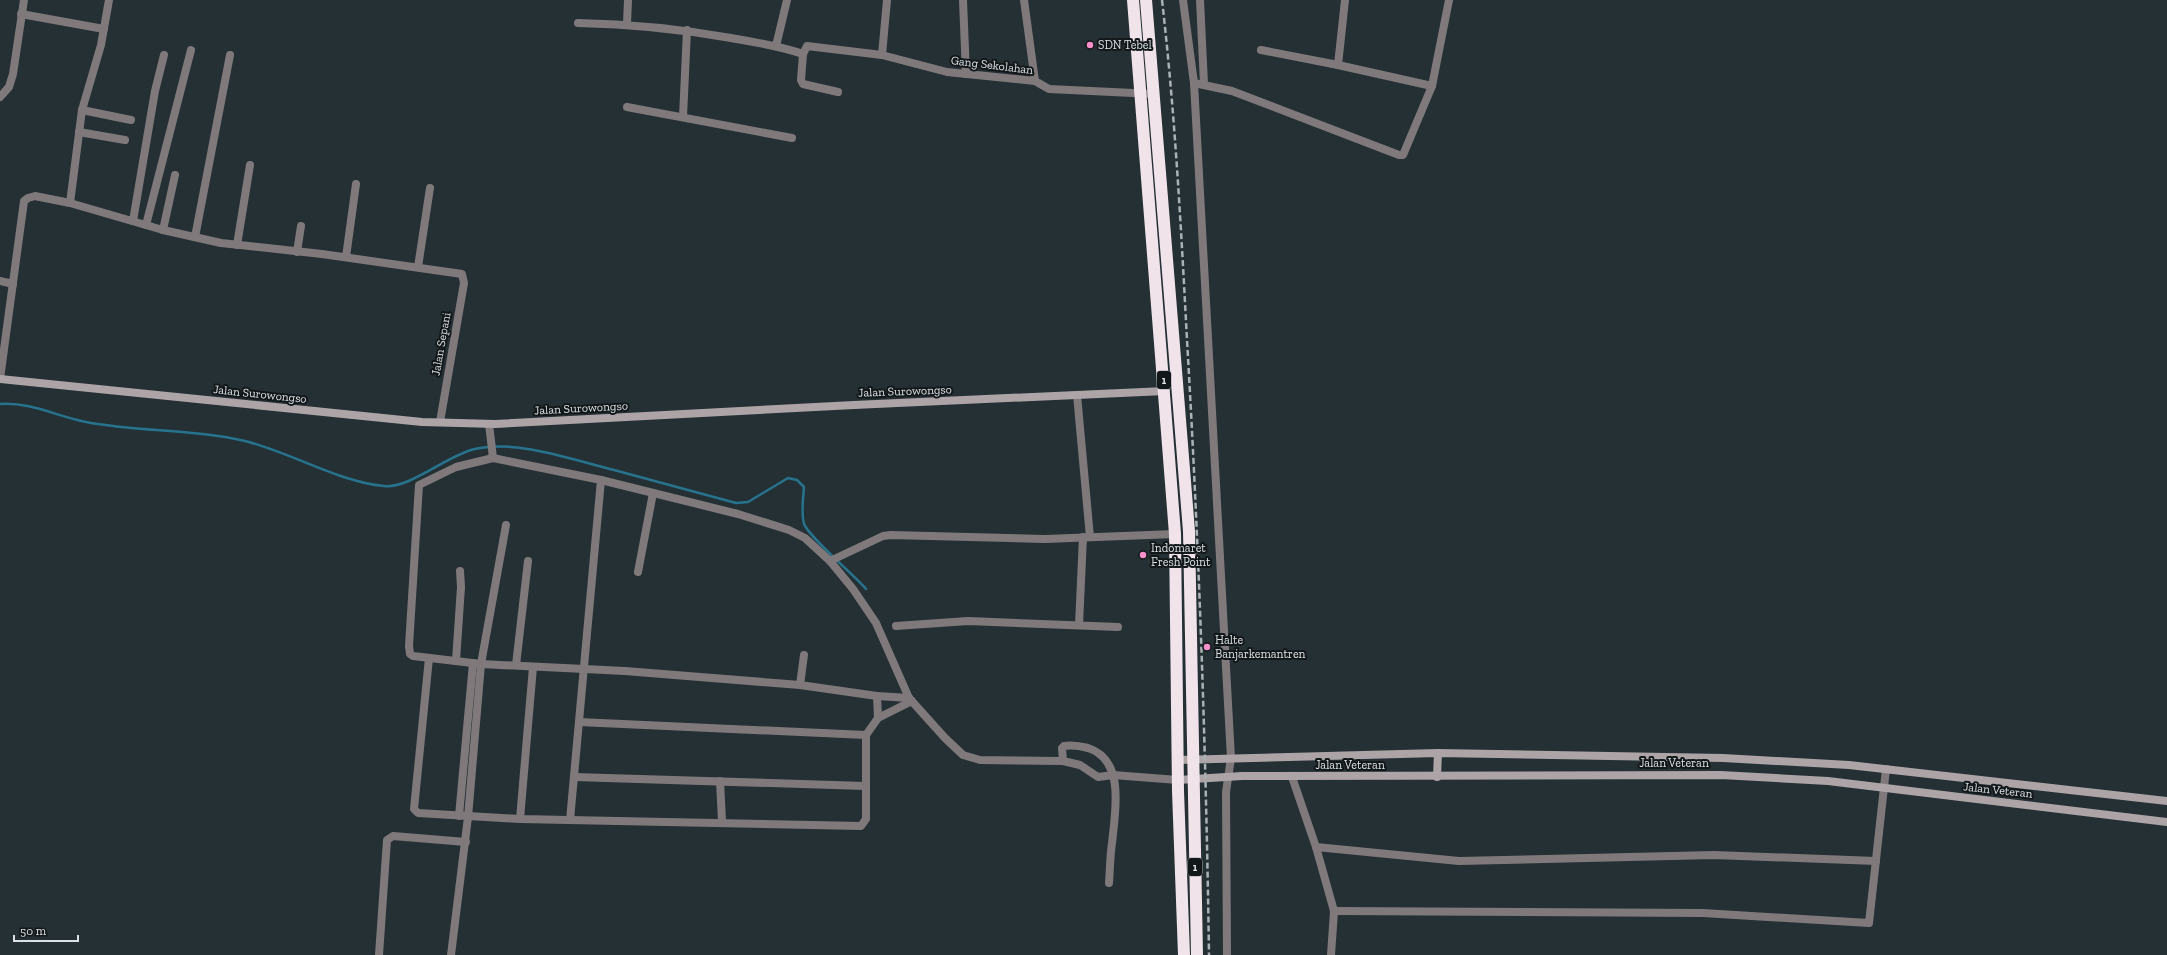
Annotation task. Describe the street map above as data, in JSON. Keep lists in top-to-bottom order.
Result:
{
  "streets": {
    "highway": ["1"],
    "main road": ["Jalan Surowongso", "Jalan Veteran"],
    "street": ["Gang Sekolahan", "Jalan Sepani"]
  },
  "crossings": [
    ["Gang Sekolahan", "1"],
    ["Jalan Sepani", "Jalan Surowongso"],
    ["1", "Jalan Surowongso"],
    ["1", "Jalan Veteran"]
  ],
  "places": ["SDN Tebel", "Indomaret Fresh Point", "Halte Banjarkemantren"],
  "scale_bar": "50 m"
}
